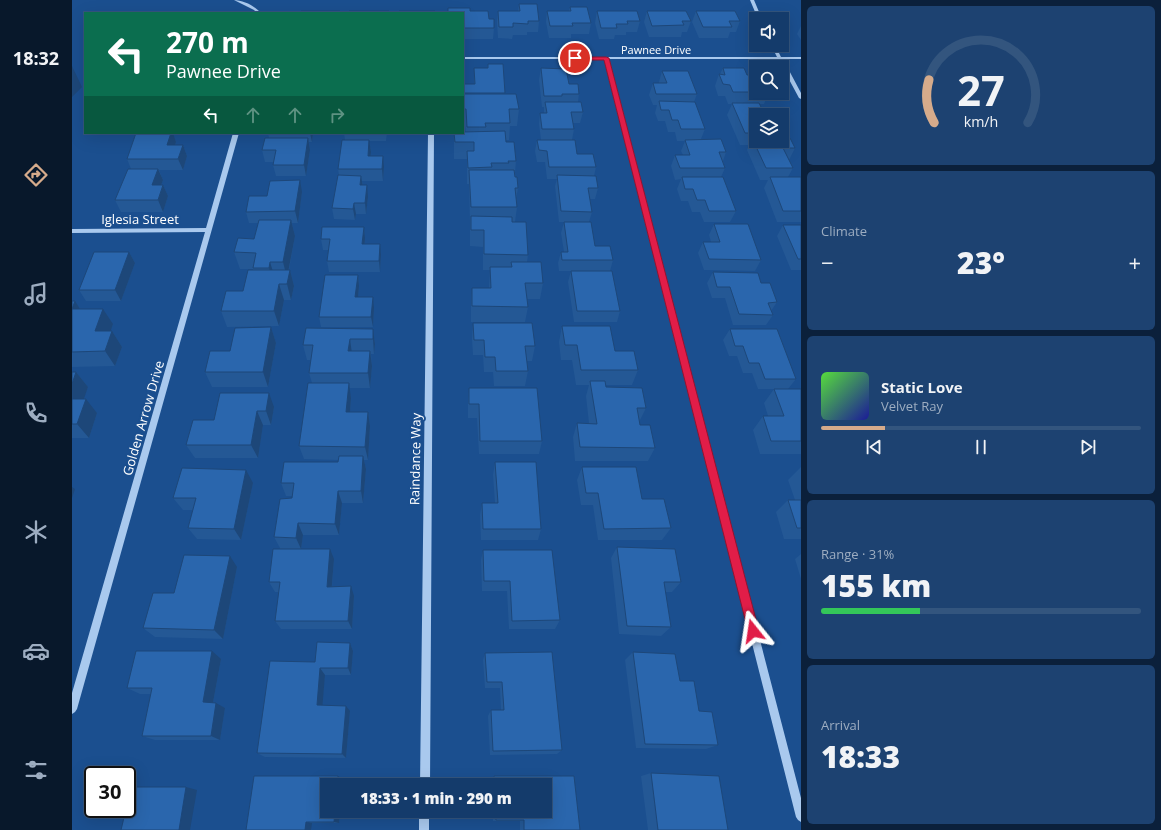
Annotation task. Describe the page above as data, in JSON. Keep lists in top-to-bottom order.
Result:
{
  "streets": {
    "street": [
      "Pawnee Drive",
      "Iglesia Street",
      "Golden Arrow Drive",
      "Raindance Way"
    ]
  },
  "crossings": [
    ["Iglesia Street", "Golden Arrow Drive"]
  ],
  "page": {
    "tabs": "18:32",
    "turn": ["270 m", "Pawnee Drive"],
    "tile": [
      "Climate",
      ["Range · 31%", "155 km"],
      ["Arrival", "18:33"]
    ],
    "heat": ["−", "23°", "+"],
    "song": ["Static Love", "Velvet Ray"],
    "limit": "30",
    "trip": "18:33 · 1 min · 290 m",
    "gauge": ["27", "km/h"]
  }
}
